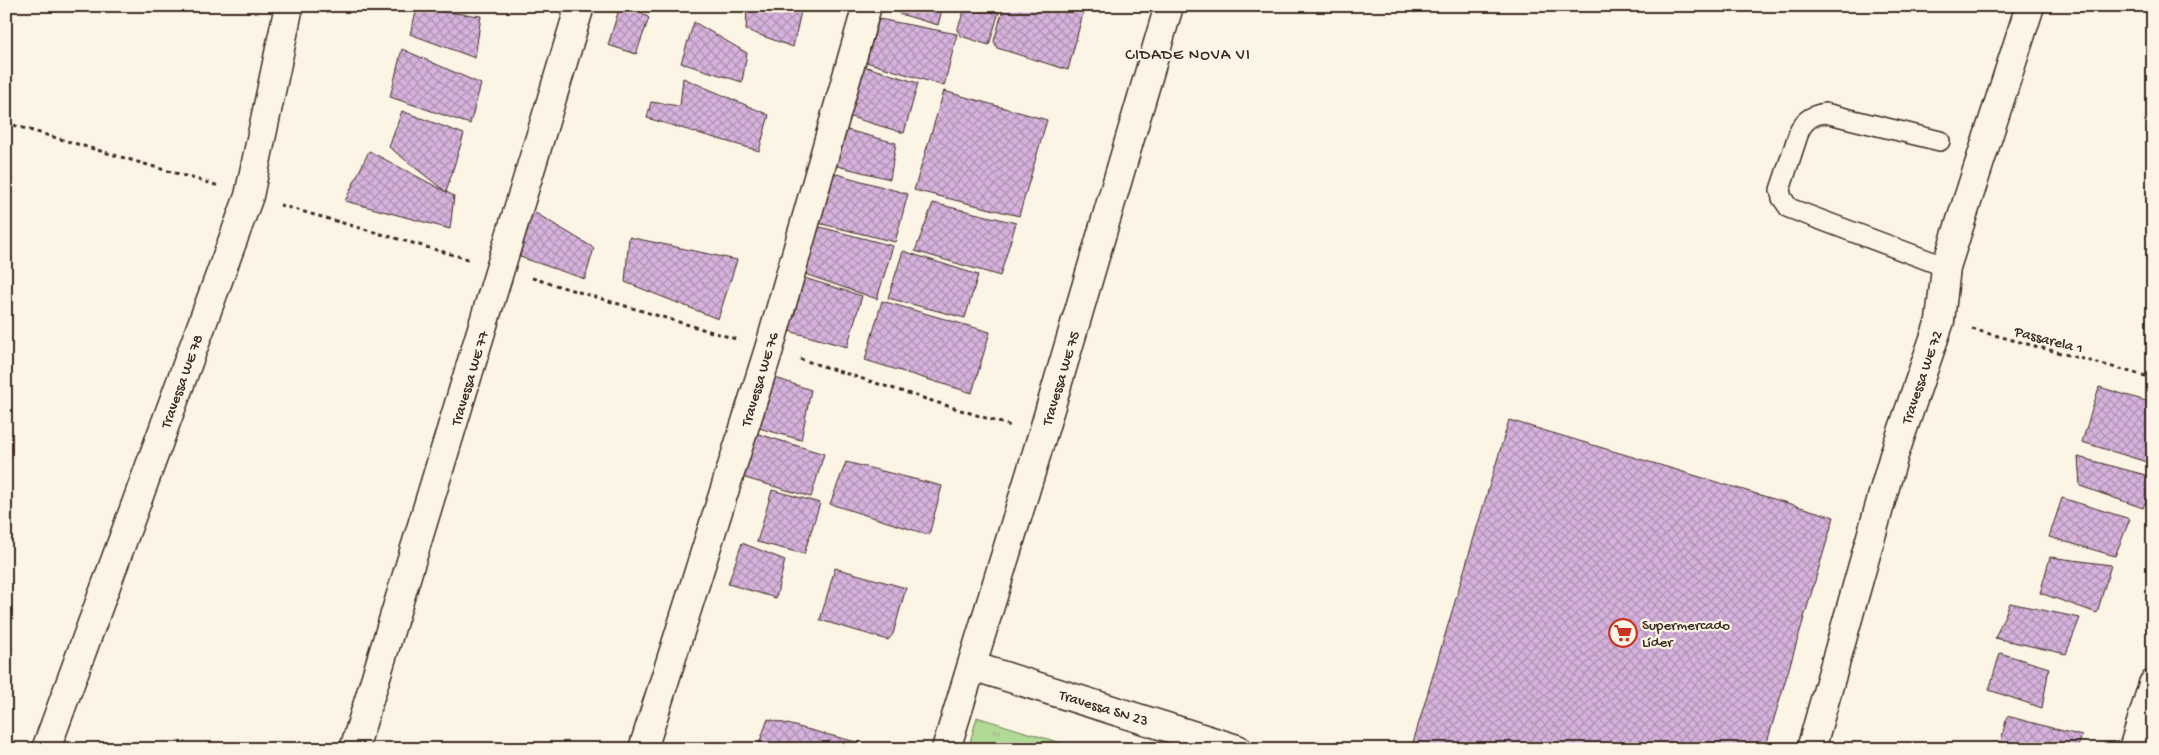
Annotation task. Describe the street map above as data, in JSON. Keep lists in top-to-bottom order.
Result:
{
  "streets": {
    "street": [
      "Travessa WE 72",
      "Travessa WE 77",
      "Travessa WE 75",
      "Travessa WE 76",
      "Travessa WE 78",
      "Travessa SN 23"
    ],
    "path": ["Passarela 1"]
  },
  "crossings": [
    ["Passarela 1", "Travessa WE 72"],
    ["Travessa WE 75", "Travessa SN 23"]
  ],
  "districts": ["CIDADE NOVA VI"],
  "places": {
    "supermarket": ["Supermercado Líder"]
  }
}
